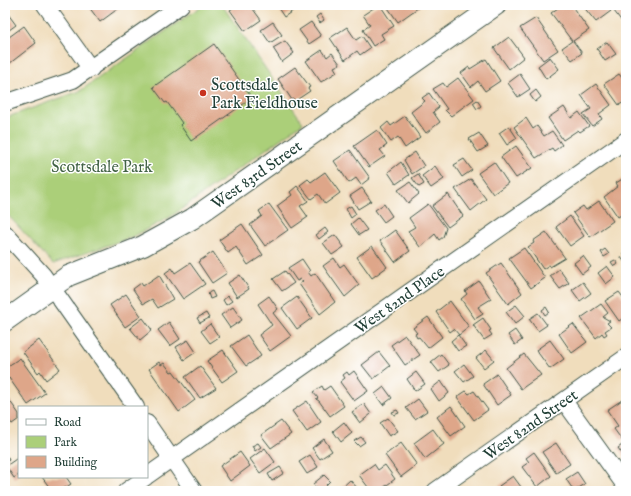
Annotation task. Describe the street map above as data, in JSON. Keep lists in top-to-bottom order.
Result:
{
  "streets": {
    "street": ["West 83rd Street", "West 82nd Place", "West 82nd Street"]
  },
  "parks": ["Scottsdale Park"],
  "places": ["Scottsdale Park Fieldhouse"],
  "legend": ["Road", "Park", "Building"]
}
